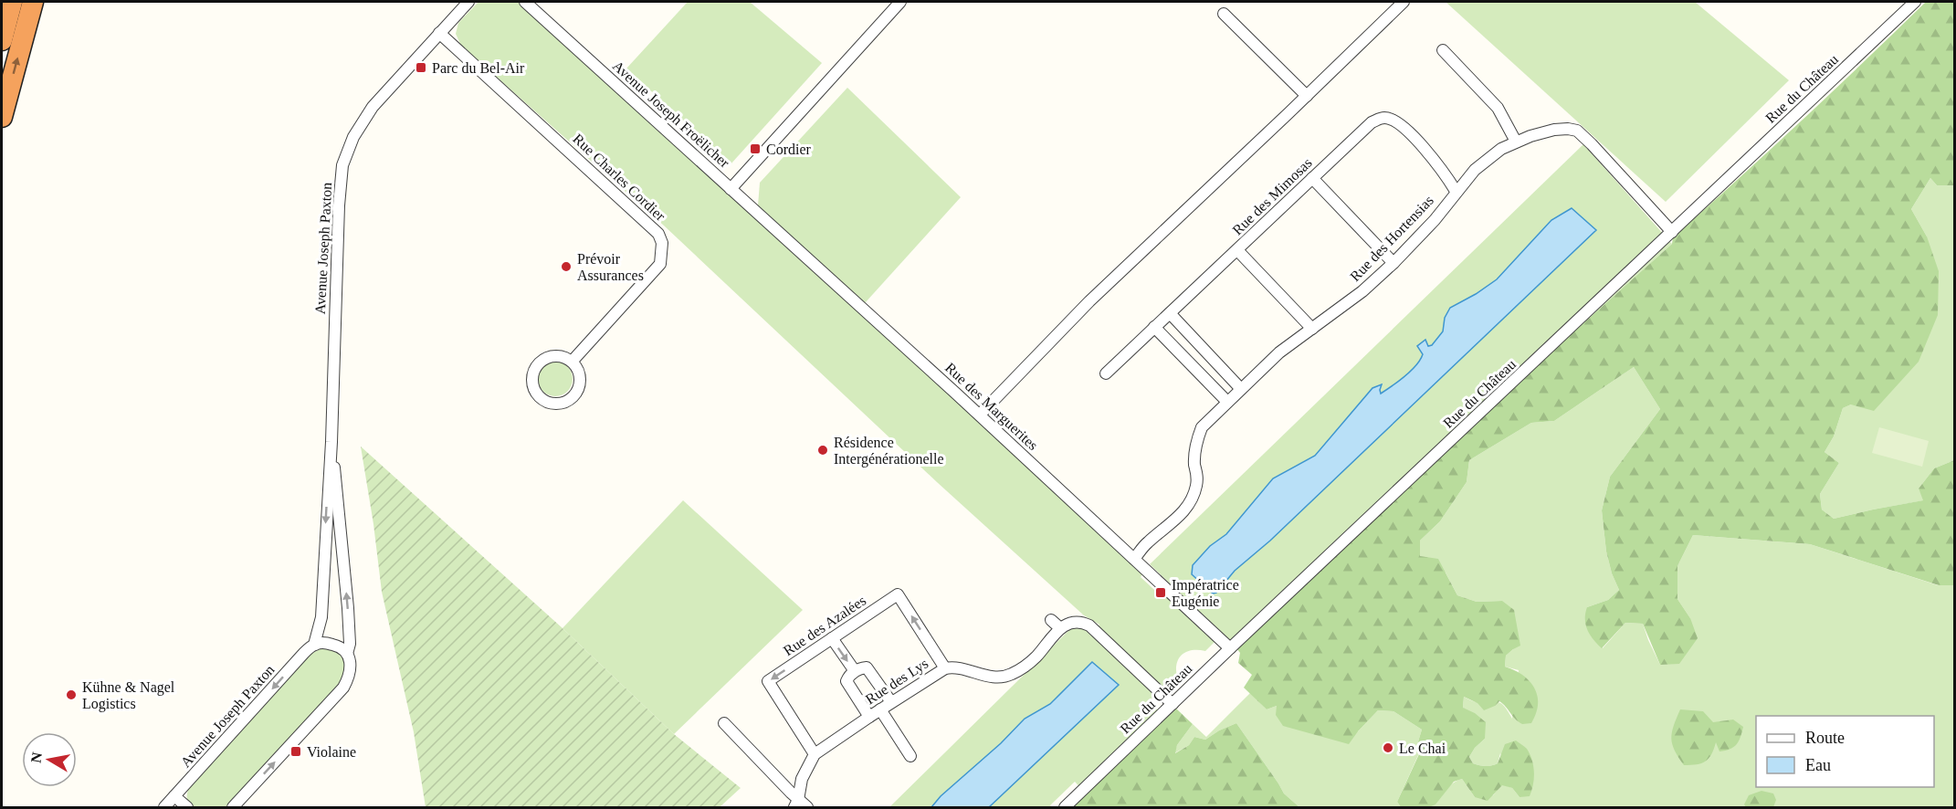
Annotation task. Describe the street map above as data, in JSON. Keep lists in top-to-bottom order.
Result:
{
  "streets": {
    "street": [
      "Rue du Château",
      "Avenue Joseph Froëlicher",
      "Rue Charles Cordier",
      "Rue des Mimosas",
      "Rue des Hortensias",
      "Avenue Joseph Paxton",
      "Rue des Marguerites",
      "Rue des Azalées",
      "Rue des Lys"
    ]
  },
  "crossings": [
    ["Rue du Château", "Rue des Hortensias"],
    ["Rue du Château", "Rue des Marguerites"],
    ["Avenue Joseph Froëlicher", "Rue des Marguerites"],
    ["Rue Charles Cordier", "Avenue Joseph Paxton"],
    ["Rue des Mimosas", "Rue des Hortensias"],
    ["Rue des Hortensias", "Rue des Marguerites"],
    ["Rue des Azalées", "Rue des Lys"]
  ],
  "places": {
    "transit": [
      "Parc du Bel-Air",
      "Cordier",
      "Impératrice Eugénie",
      "Violaine"
    ],
    "other": [
      "Prévoir Assurances",
      "Résidence Intergénérationelle",
      "Kühne & Nagel Logistics",
      "Le Chai"
    ]
  },
  "legend": ["Route", "Eau"],
  "north": "left"
}
